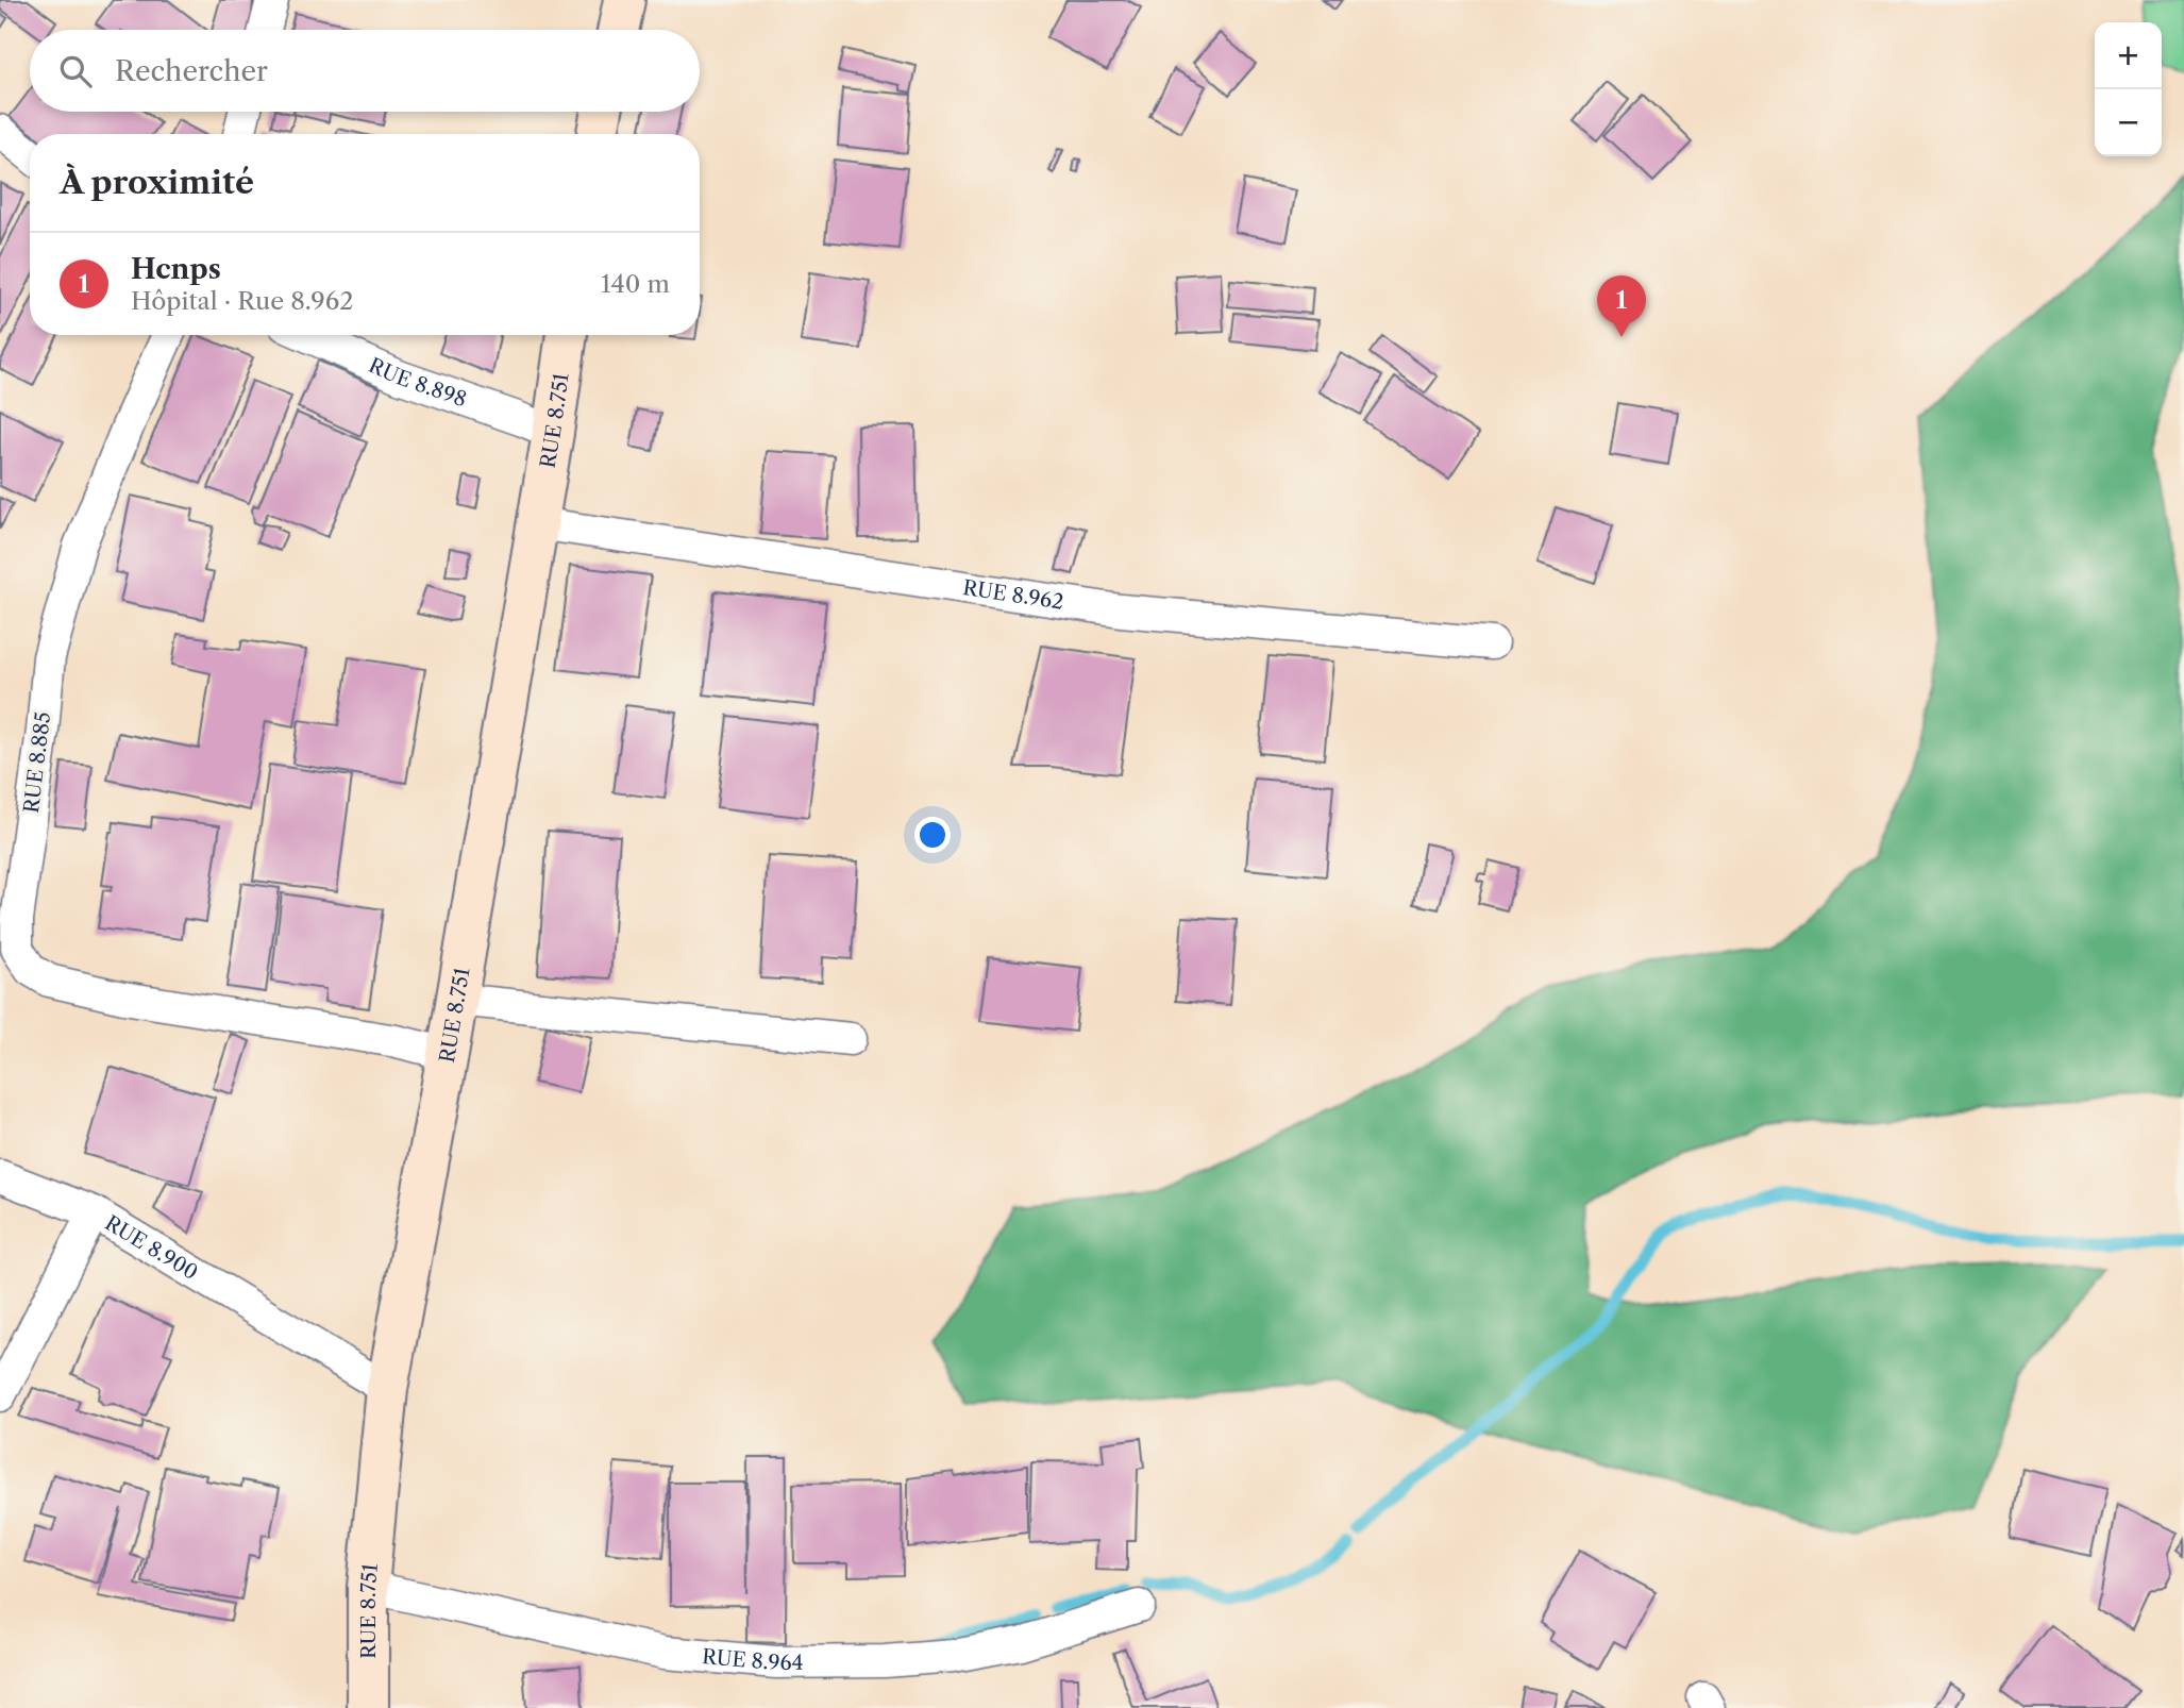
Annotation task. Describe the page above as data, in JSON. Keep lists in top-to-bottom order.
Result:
{
  "streets": {
    "main road": ["RUE 8.751"],
    "street": [
      "RUE 8.898",
      "RUE 8.962",
      "RUE 8.885",
      "RUE 8.900",
      "RUE 8.964"
    ]
  },
  "crossings": [
    ["RUE 8.898", "RUE 8.751"],
    ["RUE 8.751", "RUE 8.962"],
    ["RUE 8.751", "RUE 8.885"],
    ["RUE 8.751", "RUE 8.900"],
    ["RUE 8.751", "RUE 8.964"]
  ],
  "page": {
    "map_buttons": ["+", "−"],
    "search": "Rechercher",
    "heading": "À proximité",
    "list": [
      {
        "mark": "1",
        "name": "Hcnps",
        "note": "Hôpital · Rue 8.962",
        "value": "140 m"
      }
    ],
    "pins": "1"
  }
}
